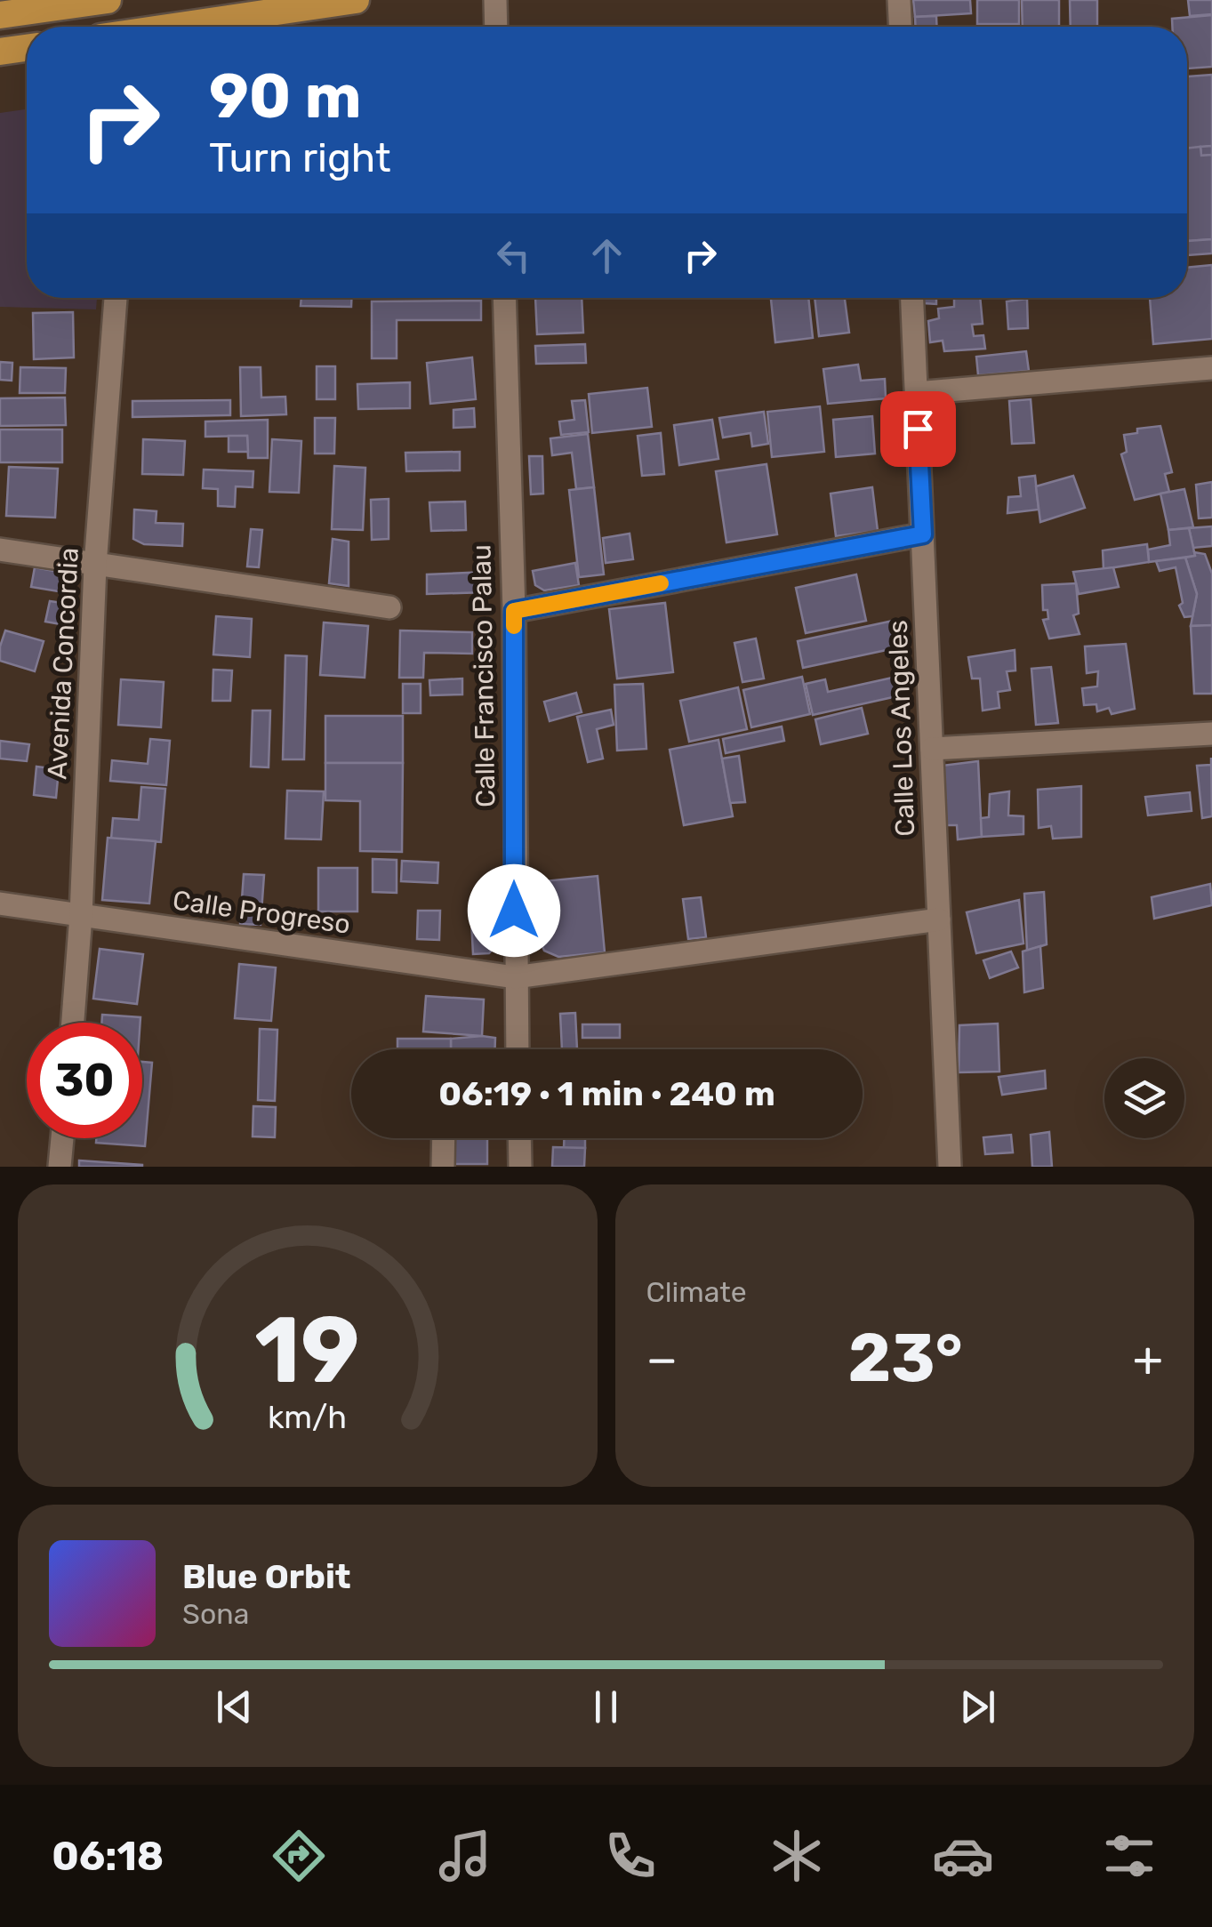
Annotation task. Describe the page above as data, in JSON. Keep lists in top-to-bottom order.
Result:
{
  "streets": {
    "street": [
      "Avenida Concordia",
      "Calle Francisco Palau",
      "Calle Los Angeles",
      "Calle Progreso"
    ]
  },
  "crossings": [
    ["Avenida Concordia", "Calle Progreso"],
    ["Calle Francisco Palau", "Calle Progreso"],
    ["Calle Los Angeles", "Calle Progreso"]
  ],
  "page": {
    "turn": ["90 m", "Turn right"],
    "limit": "30",
    "trip": "06:19 · 1 min · 240 m",
    "tile": "Climate",
    "heat": ["−", "23°", "+"],
    "song": ["Blue Orbit", "Sona"],
    "tabs": "06:18",
    "gauge": ["19", "km/h"]
  }
}
